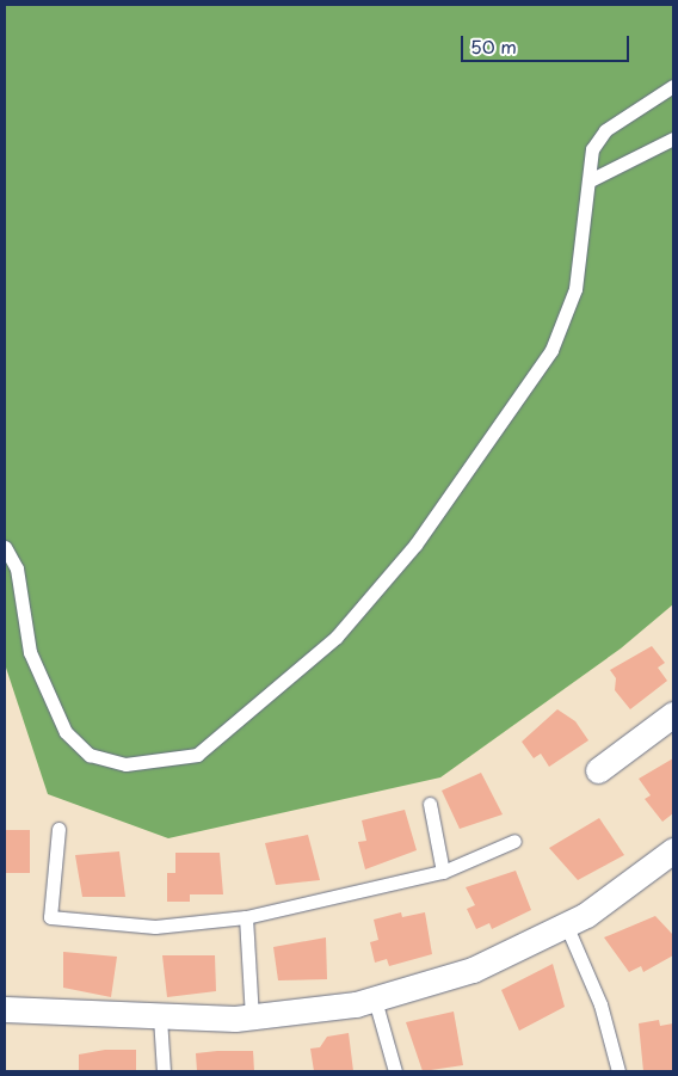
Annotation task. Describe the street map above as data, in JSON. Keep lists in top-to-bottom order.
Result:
{
  "scale_bar": "50 m"
}
